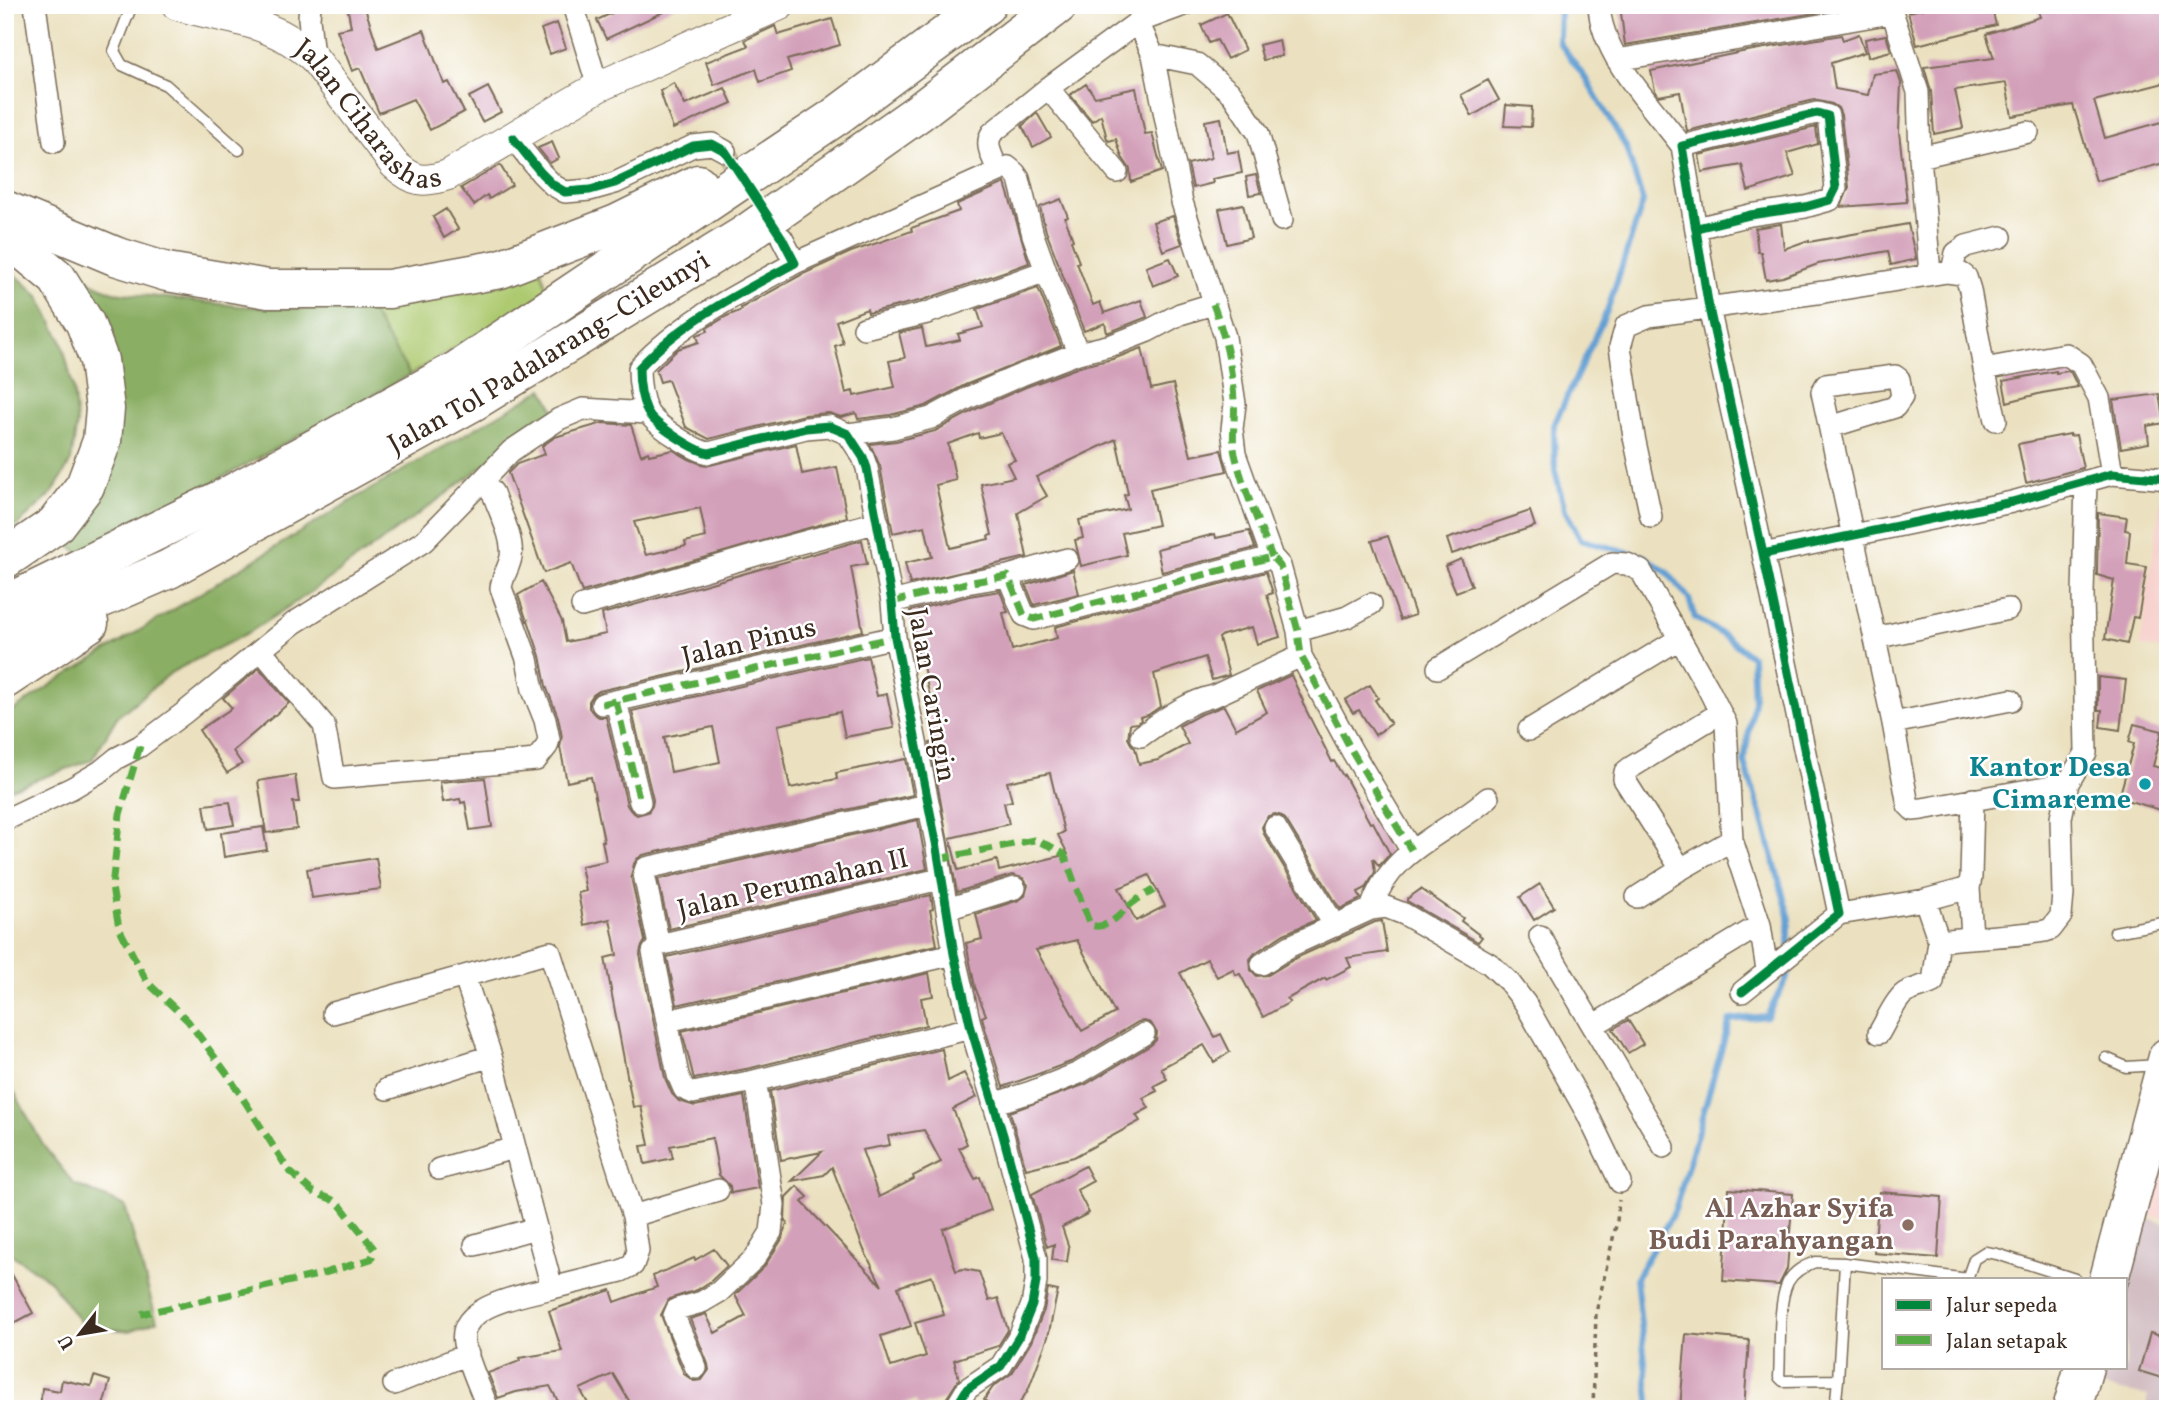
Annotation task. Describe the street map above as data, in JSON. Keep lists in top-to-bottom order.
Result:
{
  "streets": {
    "highway": ["Jalan Tol Padalarang–Cileunyi"],
    "street": [
      "Jalan Ciharashas",
      "Jalan Pinus",
      "Jalan Caringin",
      "Jalan Perumahan II"
    ]
  },
  "crossings": [
    ["Jalan Pinus", "Jalan Caringin"],
    ["Jalan Caringin", "Jalan Perumahan II"]
  ],
  "places": ["Kantor Desa Cimareme", "Al Azhar Syifa Budi Parahyangan"],
  "legend": ["Jalur sepeda", "Jalan setapak"],
  "north": "bottom left"
}
